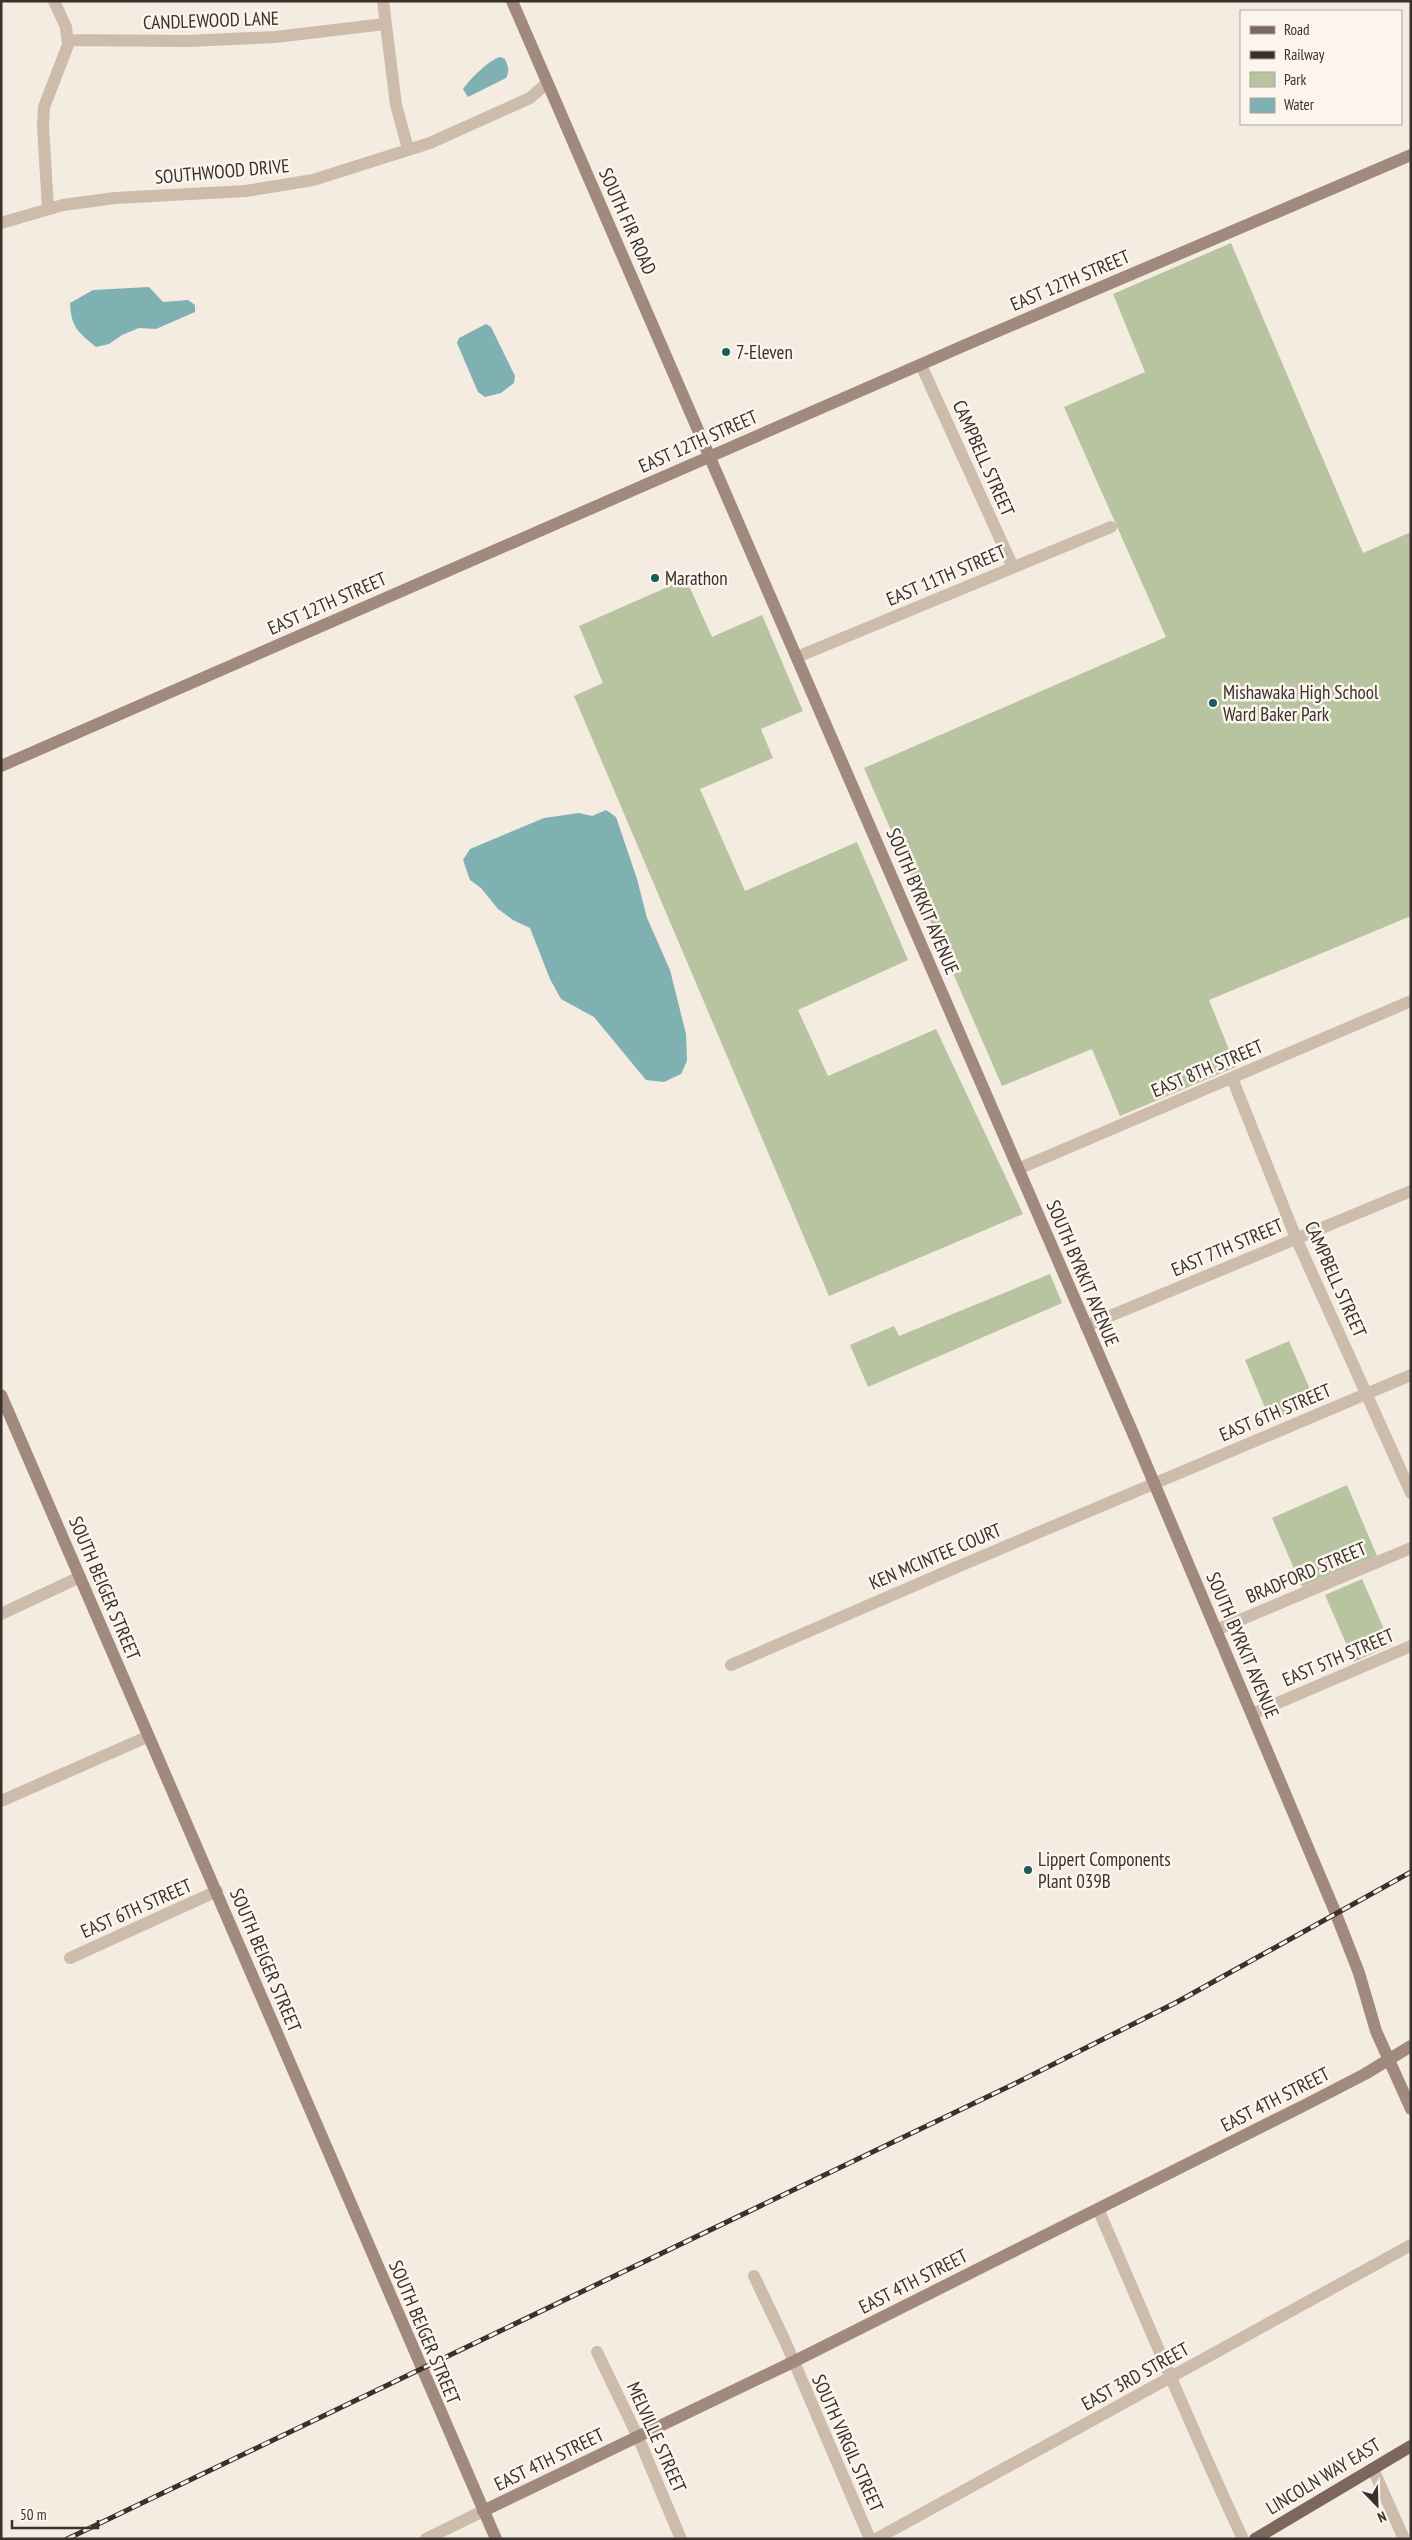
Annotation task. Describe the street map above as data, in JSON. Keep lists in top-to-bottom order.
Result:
{
  "streets": {
    "main road": ["LINCOLN WAY EAST"],
    "street": [
      "CANDLEWOOD LANE",
      "SOUTHWOOD DRIVE",
      "SOUTH FIR ROAD",
      "EAST 12TH STREET",
      "CAMPBELL STREET",
      "EAST 11TH STREET",
      "SOUTH BYRKIT AVENUE",
      "EAST 8TH STREET",
      "EAST 7TH STREET",
      "EAST 6TH STREET",
      "KEN MCINTEE COURT",
      "BRADFORD STREET",
      "SOUTH BEIGER STREET",
      "EAST 5TH STREET",
      "EAST 4TH STREET",
      "EAST 3RD STREET",
      "MELVILLE STREET",
      "SOUTH VIRGIL STREET"
    ]
  },
  "crossings": [
    ["SOUTHWOOD DRIVE", "SOUTH FIR ROAD"],
    ["SOUTH FIR ROAD", "EAST 12TH STREET"],
    ["SOUTH FIR ROAD", "SOUTH BYRKIT AVENUE"],
    ["EAST 12TH STREET", "CAMPBELL STREET"],
    ["EAST 12TH STREET", "SOUTH BYRKIT AVENUE"],
    ["CAMPBELL STREET", "EAST 11TH STREET"],
    ["CAMPBELL STREET", "EAST 8TH STREET"],
    ["CAMPBELL STREET", "EAST 7TH STREET"],
    ["CAMPBELL STREET", "EAST 6TH STREET"],
    ["EAST 11TH STREET", "SOUTH BYRKIT AVENUE"],
    ["SOUTH BYRKIT AVENUE", "EAST 8TH STREET"],
    ["SOUTH BYRKIT AVENUE", "EAST 7TH STREET"],
    ["SOUTH BYRKIT AVENUE", "EAST 6TH STREET"],
    ["SOUTH BYRKIT AVENUE", "KEN MCINTEE COURT"],
    ["SOUTH BYRKIT AVENUE", "BRADFORD STREET"],
    ["SOUTH BYRKIT AVENUE", "EAST 5TH STREET"],
    ["SOUTH BYRKIT AVENUE", "EAST 4TH STREET"],
    ["EAST 6TH STREET", "KEN MCINTEE COURT"],
    ["EAST 6TH STREET", "SOUTH BEIGER STREET"],
    ["SOUTH BEIGER STREET", "EAST 4TH STREET"],
    ["EAST 4TH STREET", "MELVILLE STREET"],
    ["EAST 4TH STREET", "SOUTH VIRGIL STREET"]
  ],
  "places": [
    "7-Eleven",
    "Marathon",
    "Mishawaka High School Ward Baker Park",
    "Lippert Components Plant 039B"
  ],
  "legend": [
    "Road",
    "Railway",
    "Park",
    "Water"
  ],
  "scale_bar": "50 m",
  "north": "bottom right"
}
